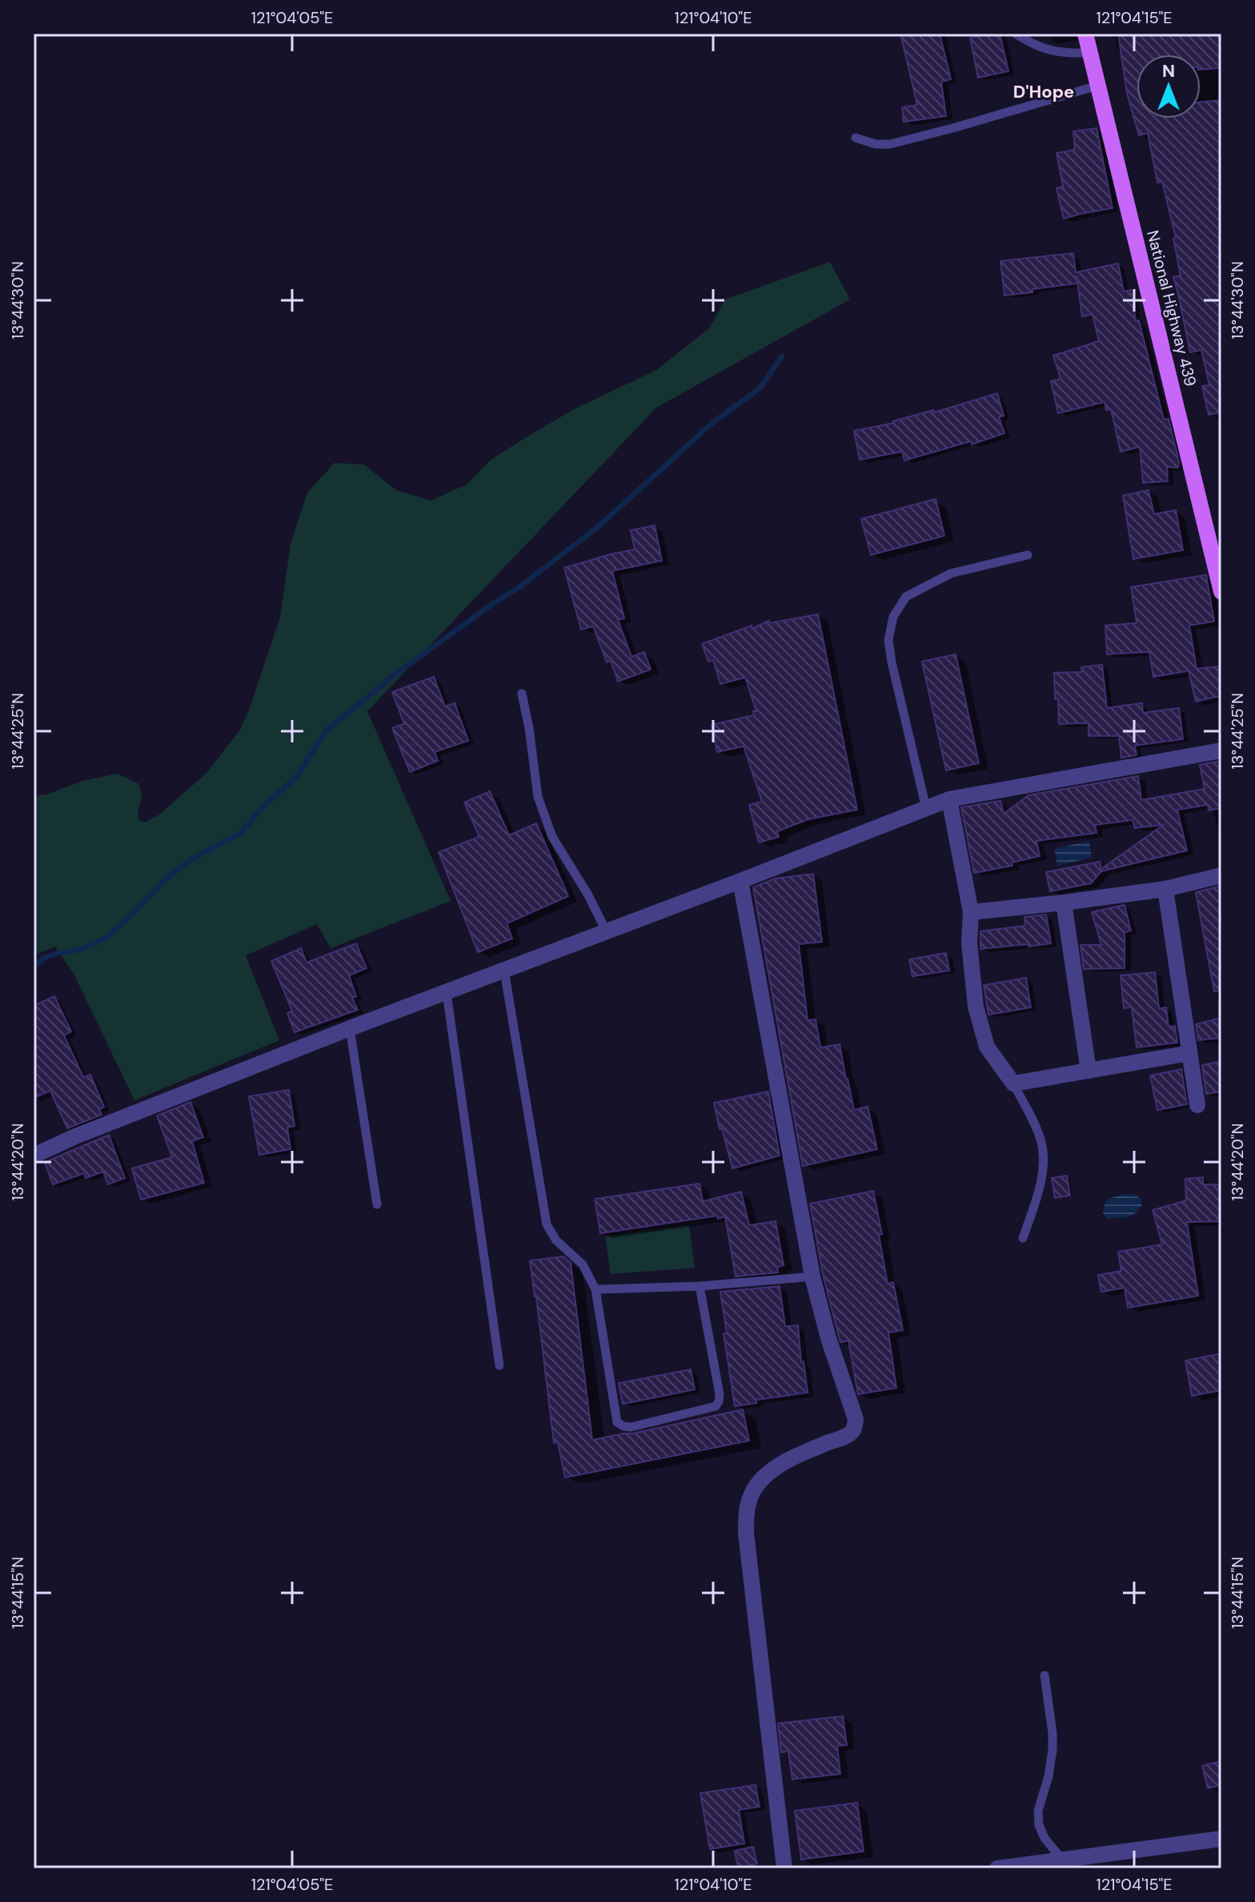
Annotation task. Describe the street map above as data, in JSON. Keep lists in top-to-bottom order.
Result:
{
  "streets": {
    "main road": ["National Highway 439"]
  },
  "districts": ["D'Hope"],
  "north": "top",
  "coordinates": [
    "121°04'05\"E",
    "121°04'10\"E",
    "121°04'15\"E",
    "13°44'30\"N",
    "13°44'25\"N",
    "13°44'20\"N",
    "13°44'15\"N"
  ]
}
